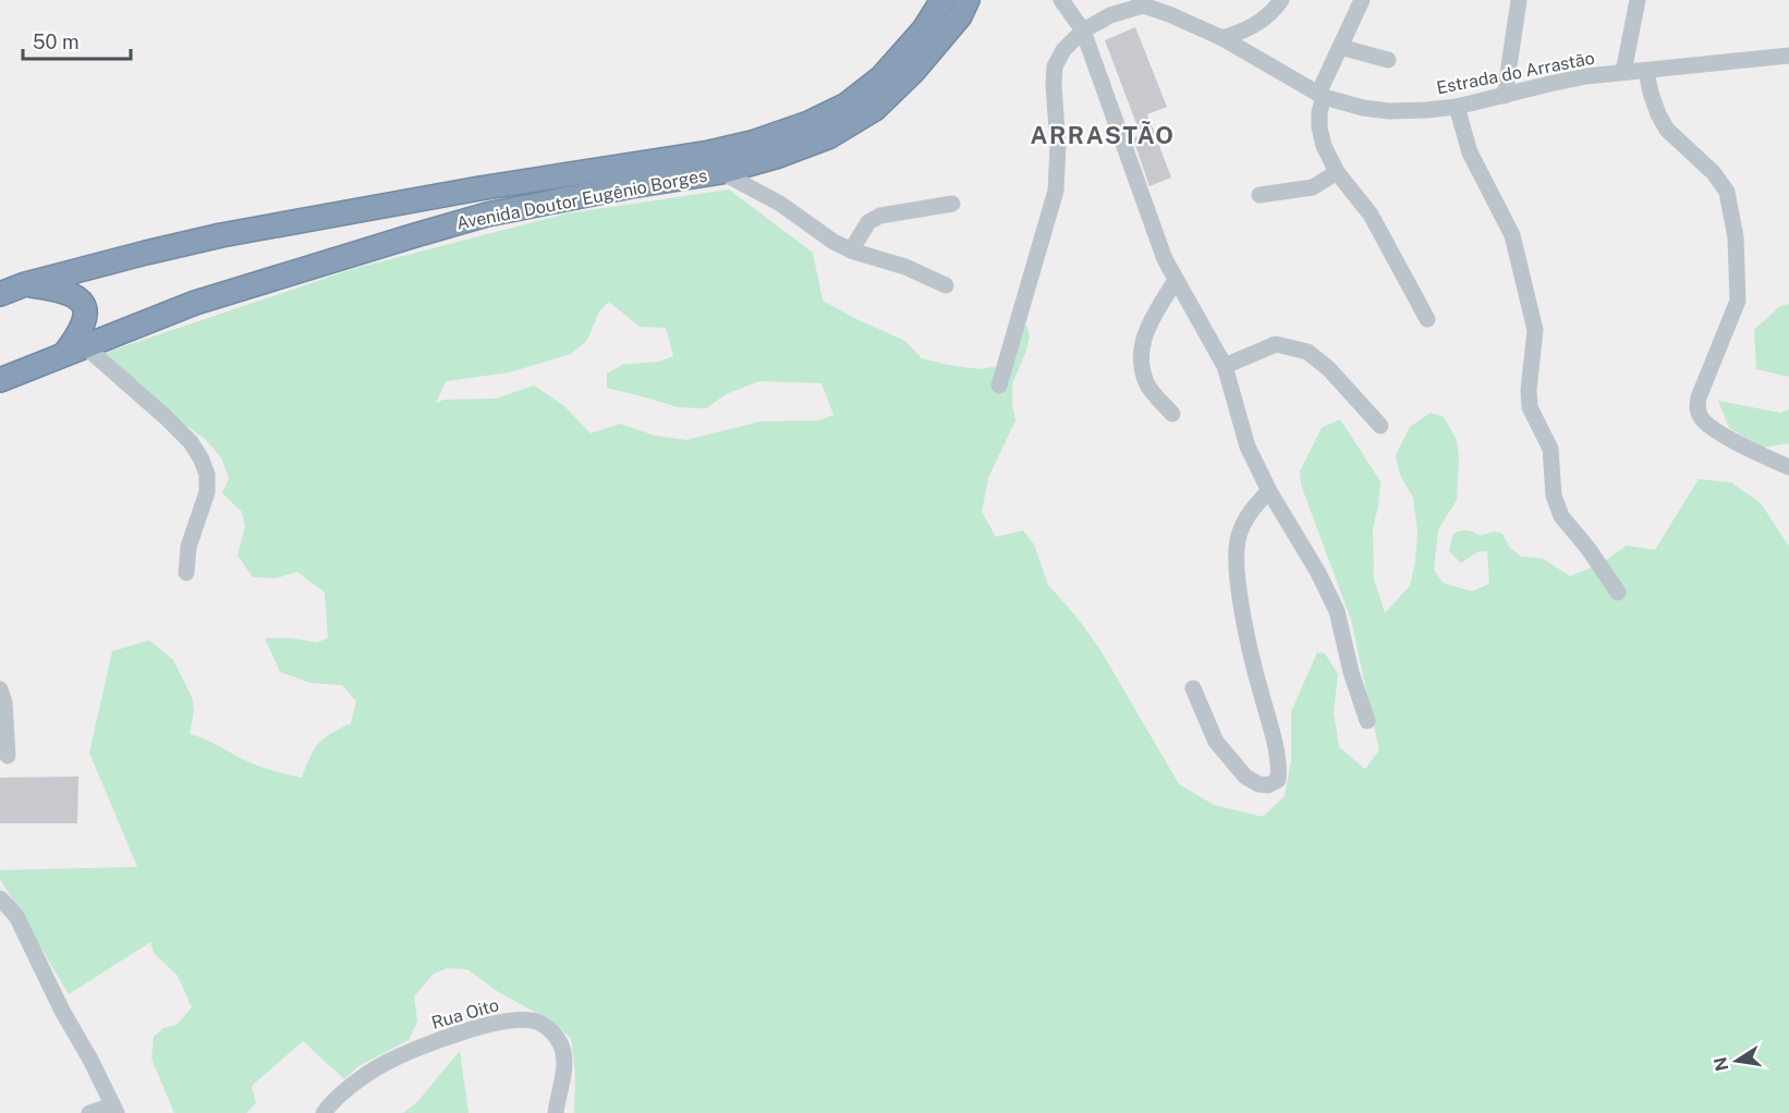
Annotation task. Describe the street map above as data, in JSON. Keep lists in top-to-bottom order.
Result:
{
  "streets": {
    "highway": ["Avenida Doutor Eugênio Borges"],
    "street": ["Estrada do Arrastão", "Rua Oito"]
  },
  "districts": ["ARRASTÃO"],
  "scale_bar": "50 m",
  "north": "left"
}
